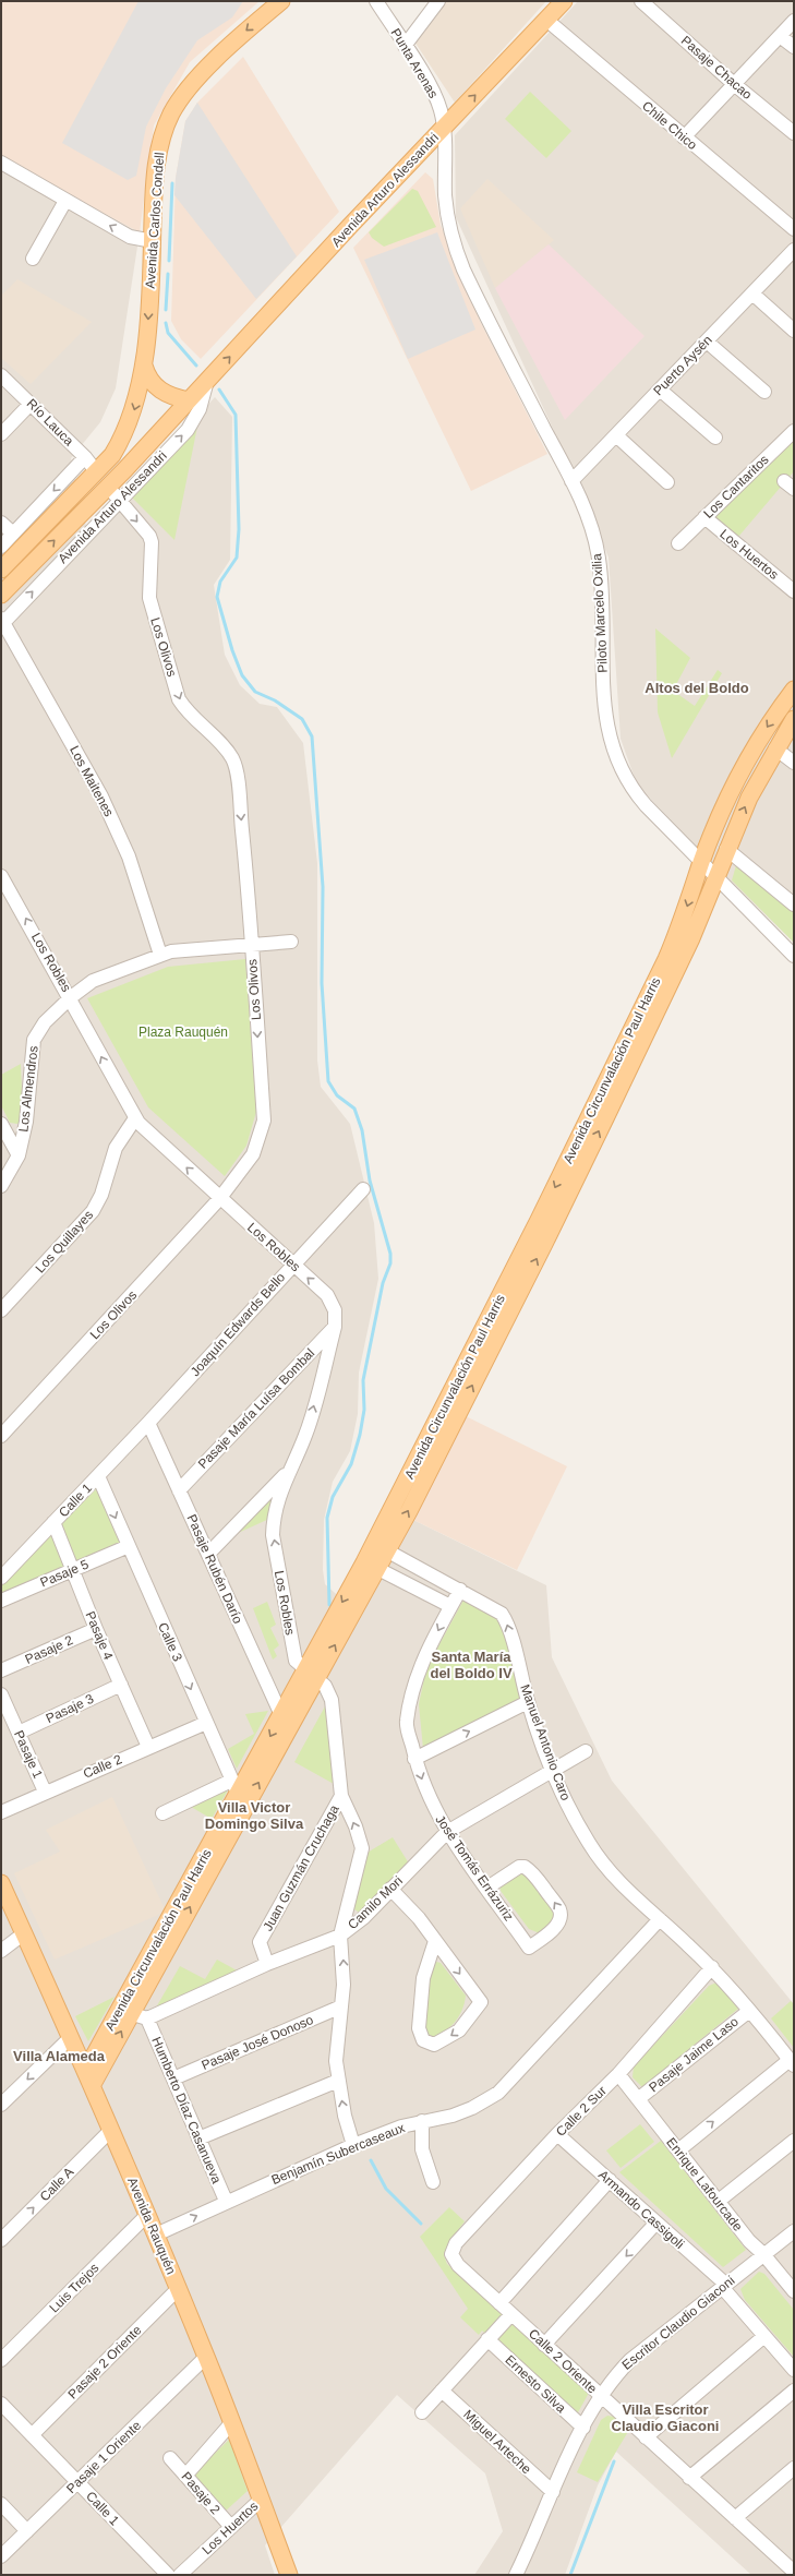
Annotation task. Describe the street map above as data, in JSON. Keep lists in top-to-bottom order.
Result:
{
  "streets": {
    "main road": [
      "Avenida Arturo Alessandri",
      "Avenida Carlos Condell",
      "Avenida Circunvalación Paul Harris",
      "Avenida Rauquén"
    ],
    "street": [
      "Punta Arenas",
      "Pasaje Chacao",
      "Chile Chico",
      "Puerto Aysén",
      "Río Lauca",
      "Los Cantaritos",
      "Los Huertos",
      "Piloto Marcelo Oxilia",
      "Los Olivos",
      "Los Maitenes",
      "Los Robles",
      "Los Almendros",
      "Los Quillayes",
      "Joaquín Edwards Bello",
      "Pasaje María Luísa Bombal",
      "Calle 1",
      "Pasaje Rubén Darío",
      "Pasaje 5",
      "Pasaje 4",
      "Calle 3",
      "Pasaje 2",
      "Pasaje 3",
      "Manuel Antonio Caro",
      "Pasaje 1",
      "Calle 2",
      "Juan Guzmán Cruchaga",
      "José Tomás Errázuriz",
      "Camilo Mori",
      "Pasaje José Donoso",
      "Pasaje Jaime Laso",
      "Humberto Díaz Casanueva",
      "Calle 2 Sur",
      "Benjamín Subercaseaux",
      "Calle A",
      "Enrique Lafourcade",
      "Armando Cassigoli",
      "Luis Trejos",
      "Escritor Claudio Giaconi",
      "Calle 2 Oriente",
      "Pasaje 2 Oriente",
      "Ernesto Silva",
      "Miguel Arteche",
      "Pasaje 1 Oriente"
    ]
  },
  "crossings": [
    ["Punta Arenas", "Avenida Arturo Alessandri"],
    ["Punta Arenas", "Piloto Marcelo Oxilia"],
    ["Chile Chico", "Avenida Arturo Alessandri"],
    ["Avenida Arturo Alessandri", "Piloto Marcelo Oxilia"],
    ["Avenida Arturo Alessandri", "Los Olivos"],
    ["Avenida Arturo Alessandri", "Los Maitenes"],
    ["Puerto Aysén", "Piloto Marcelo Oxilia"],
    ["Los Cantaritos", "Los Huertos"],
    ["Los Huertos", "Pasaje 2"],
    ["Los Huertos", "Avenida Rauquén"],
    ["Piloto Marcelo Oxilia", "Avenida Circunvalación Paul Harris"],
    ["Los Olivos", "Los Robles"],
    ["Los Olivos", "Los Almendros"],
    ["Los Maitenes", "Los Almendros"],
    ["Los Robles", "Avenida Circunvalación Paul Harris"],
    ["Los Robles", "Los Almendros"],
    ["Los Robles", "Los Quillayes"],
    ["Los Robles", "Joaquín Edwards Bello"],
    ["Los Robles", "Pasaje María Luísa Bombal"],
    ["Los Robles", "Juan Guzmán Cruchaga"],
    ["Los Robles", "Camilo Mori"],
    ["Avenida Circunvalación Paul Harris", "Pasaje Rubén Darío"],
    ["Avenida Circunvalación Paul Harris", "Calle 3"],
    ["Avenida Circunvalación Paul Harris", "Manuel Antonio Caro"],
    ["Avenida Circunvalación Paul Harris", "Avenida Rauquén"],
    ["Joaquín Edwards Bello", "Calle 1"],
    ["Joaquín Edwards Bello", "Pasaje Rubén Darío"],
    ["Pasaje María Luísa Bombal", "Pasaje Rubén Darío"],
    ["Calle 1", "Pasaje Rubén Darío"],
    ["Calle 1", "Pasaje 4"],
    ["Calle 1", "Calle 3"],
    ["Calle 1", "Pasaje 2 Oriente"],
    ["Calle 1", "Pasaje 1 Oriente"],
    ["Pasaje 5", "Pasaje 4"],
    ["Pasaje 5", "Calle 3"],
    ["Pasaje 4", "Pasaje 2"],
    ["Pasaje 4", "Pasaje 3"],
    ["Pasaje 4", "Calle 2"],
    ["Calle 3", "Calle 2"],
    ["Pasaje 3", "Pasaje 1"],
    ["Manuel Antonio Caro", "José Tomás Errázuriz"],
    ["Manuel Antonio Caro", "Camilo Mori"],
    ["Manuel Antonio Caro", "Pasaje Jaime Laso"],
    ["Manuel Antonio Caro", "Calle 2 Sur"],
    ["Manuel Antonio Caro", "Benjamín Subercaseaux"],
    ["Pasaje 1", "Calle 2"],
    ["Juan Guzmán Cruchaga", "Camilo Mori"],
    ["José Tomás Errázuriz", "Camilo Mori"],
    ["Camilo Mori", "Humberto Díaz Casanueva"],
    ["Pasaje José Donoso", "Humberto Díaz Casanueva"],
    ["Pasaje Jaime Laso", "Enrique Lafourcade"],
    ["Humberto Díaz Casanueva", "Benjamín Subercaseaux"],
    ["Calle 2 Sur", "Enrique Lafourcade"],
    ["Calle 2 Sur", "Armando Cassigoli"],
    ["Calle 2 Sur", "Calle 2 Oriente"],
    ["Benjamín Subercaseaux", "Avenida Rauquén"],
    ["Calle A", "Avenida Rauquén"],
    ["Enrique Lafourcade", "Escritor Claudio Giaconi"],
    ["Armando Cassigoli", "Escritor Claudio Giaconi"],
    ["Avenida Rauquén", "Luis Trejos"],
    ["Avenida Rauquén", "Pasaje 2 Oriente"],
    ["Avenida Rauquén", "Pasaje 1 Oriente"],
    ["Escritor Claudio Giaconi", "Calle 2 Oriente"],
    ["Escritor Claudio Giaconi", "Ernesto Silva"],
    ["Escritor Claudio Giaconi", "Miguel Arteche"]
  ],
  "one_way": [
    "Avenida Carlos Condell",
    "Los Olivos",
    "Los Robles",
    "Calle 3"
  ],
  "districts": [
    "Altos del Boldo",
    "Santa María del Boldo IV",
    "Villa Victor Domingo Silva",
    "Villa Alameda",
    "Villa Escritor Claudio Giaconi"
  ],
  "parks": ["Plaza Rauquén"]
}
